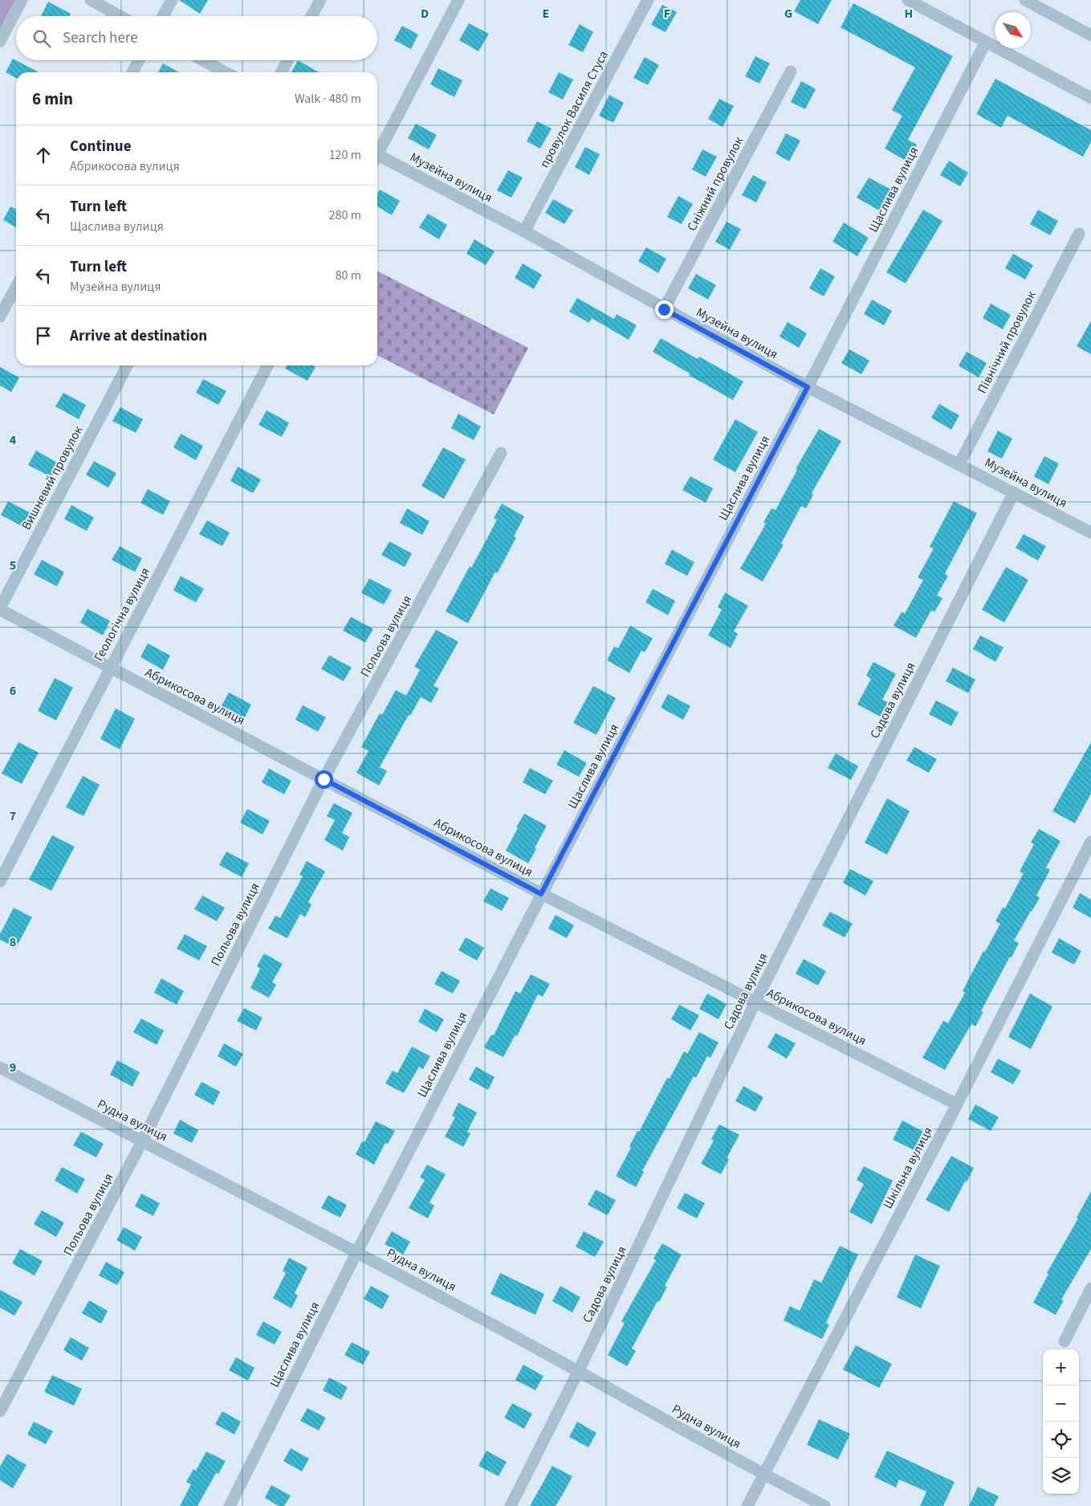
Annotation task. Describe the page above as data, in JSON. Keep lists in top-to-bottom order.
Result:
{
  "streets": {
    "street": [
      "провулок Василя Стуса",
      "Музейна вулиця",
      "Сніжний провулок",
      "Щаслива вулиця",
      "Північний провулок",
      "Вишневий провулок",
      "Геологічна вулиця",
      "Польова вулиця",
      "Абрикосова вулиця",
      "Садова вулиця",
      "Рудна вулиця",
      "Шкільна вулиця"
    ]
  },
  "crossings": [
    ["провулок Василя Стуса", "Музейна вулиця"],
    ["Музейна вулиця", "Сніжний провулок"],
    ["Музейна вулиця", "Щаслива вулиця"],
    ["Музейна вулиця", "Північний провулок"],
    ["Музейна вулиця", "Садова вулиця"],
    ["Щаслива вулиця", "Абрикосова вулиця"],
    ["Щаслива вулиця", "Рудна вулиця"],
    ["Вишневий провулок", "Абрикосова вулиця"],
    ["Геологічна вулиця", "Абрикосова вулиця"],
    ["Польова вулиця", "Абрикосова вулиця"],
    ["Польова вулиця", "Рудна вулиця"],
    ["Абрикосова вулиця", "Садова вулиця"],
    ["Абрикосова вулиця", "Шкільна вулиця"],
    ["Садова вулиця", "Рудна вулиця"],
    ["Рудна вулиця", "Шкільна вулиця"]
  ],
  "north": "bottom right",
  "page": {
    "search": "Search here",
    "heading": ["6 min", "Walk · 480 m"],
    "list": [
      ["Continue", "Абрикосова вулиця", "120 m"],
      ["Turn left", "Щаслива вулиця", "280 m"],
      ["Turn left", "Музейна вулиця", "80 m"],
      "Arrive at destination"
    ],
    "map_buttons": ["+", "−"]
  },
  "grid": {
    "columns": [
      "D",
      "E",
      "F",
      "G",
      "H"
    ],
    "rows": [
      "4",
      "5",
      "6",
      "7",
      "8",
      "9"
    ]
  }
}
